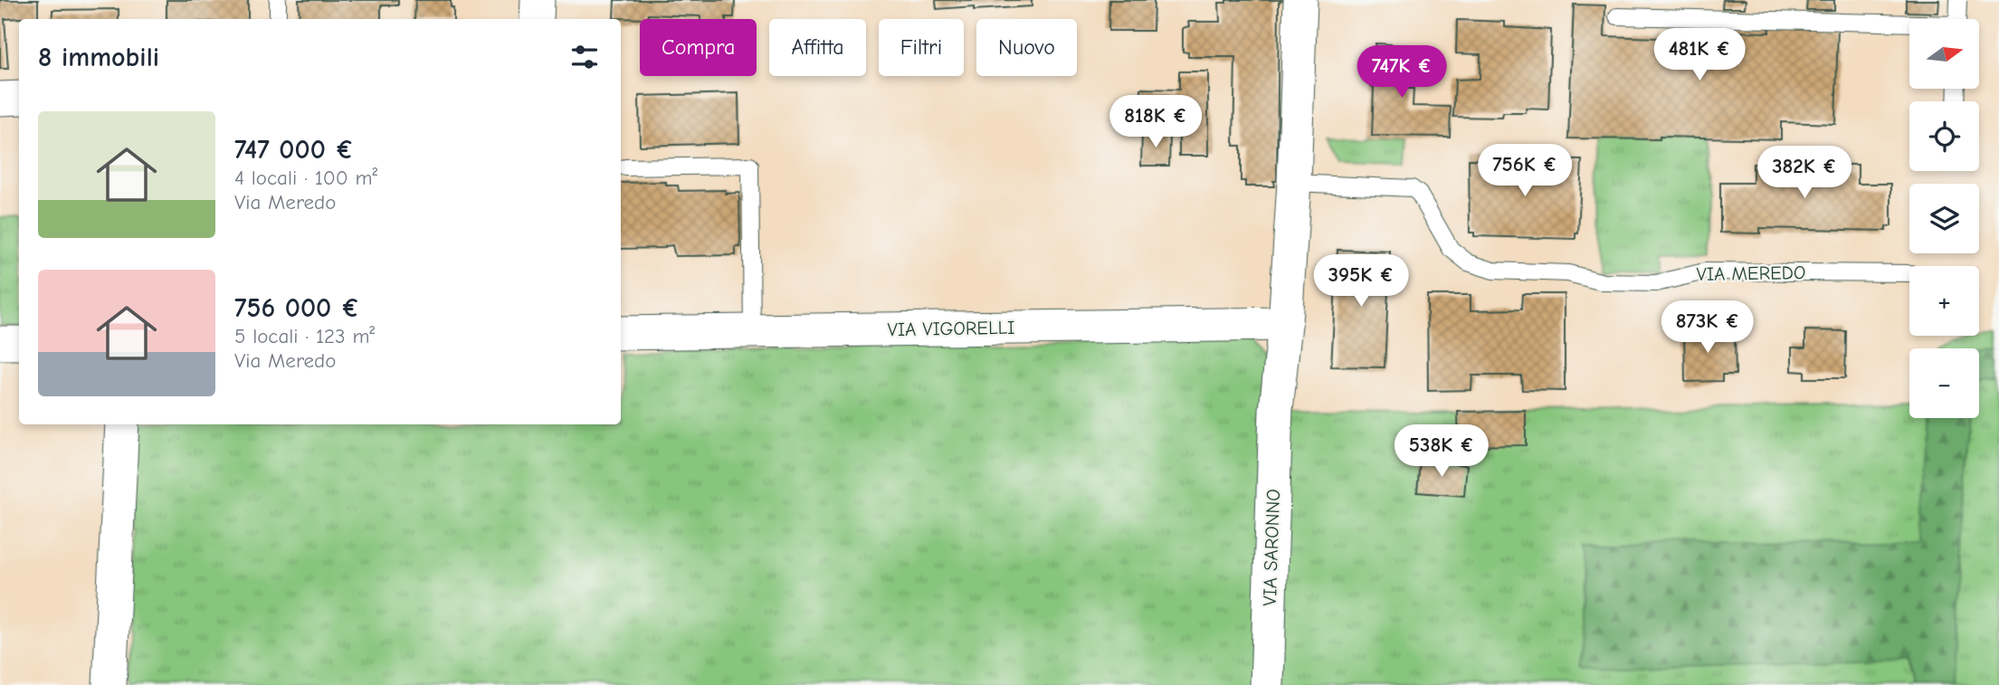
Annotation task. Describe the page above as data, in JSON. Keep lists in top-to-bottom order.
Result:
{
  "streets": {
    "street": ["VIA VIGORELLI", "VIA SARONNO"],
    "lane": ["VIA MEREDO"]
  },
  "crossings": [
    ["VIA VIGORELLI", "VIA SARONNO"]
  ],
  "north": "right",
  "page": {
    "map_buttons": ["+", "−"],
    "chip": [
      "Compra",
      "Affitta",
      "Filtri",
      "Nuovo"
    ],
    "heading": "8 immobili",
    "price": [
      "481K €",
      "747K €",
      "818K €",
      "756K €",
      "382K €",
      "395K €",
      "873K €",
      "538K €"
    ],
    "list": [
      {
        "name": "747 000 €",
        "note": "4 locali · 100 m² · Via Meredo"
      },
      {
        "name": "756 000 €",
        "note": "5 locali · 123 m² · Via Meredo"
      }
    ]
  }
}
